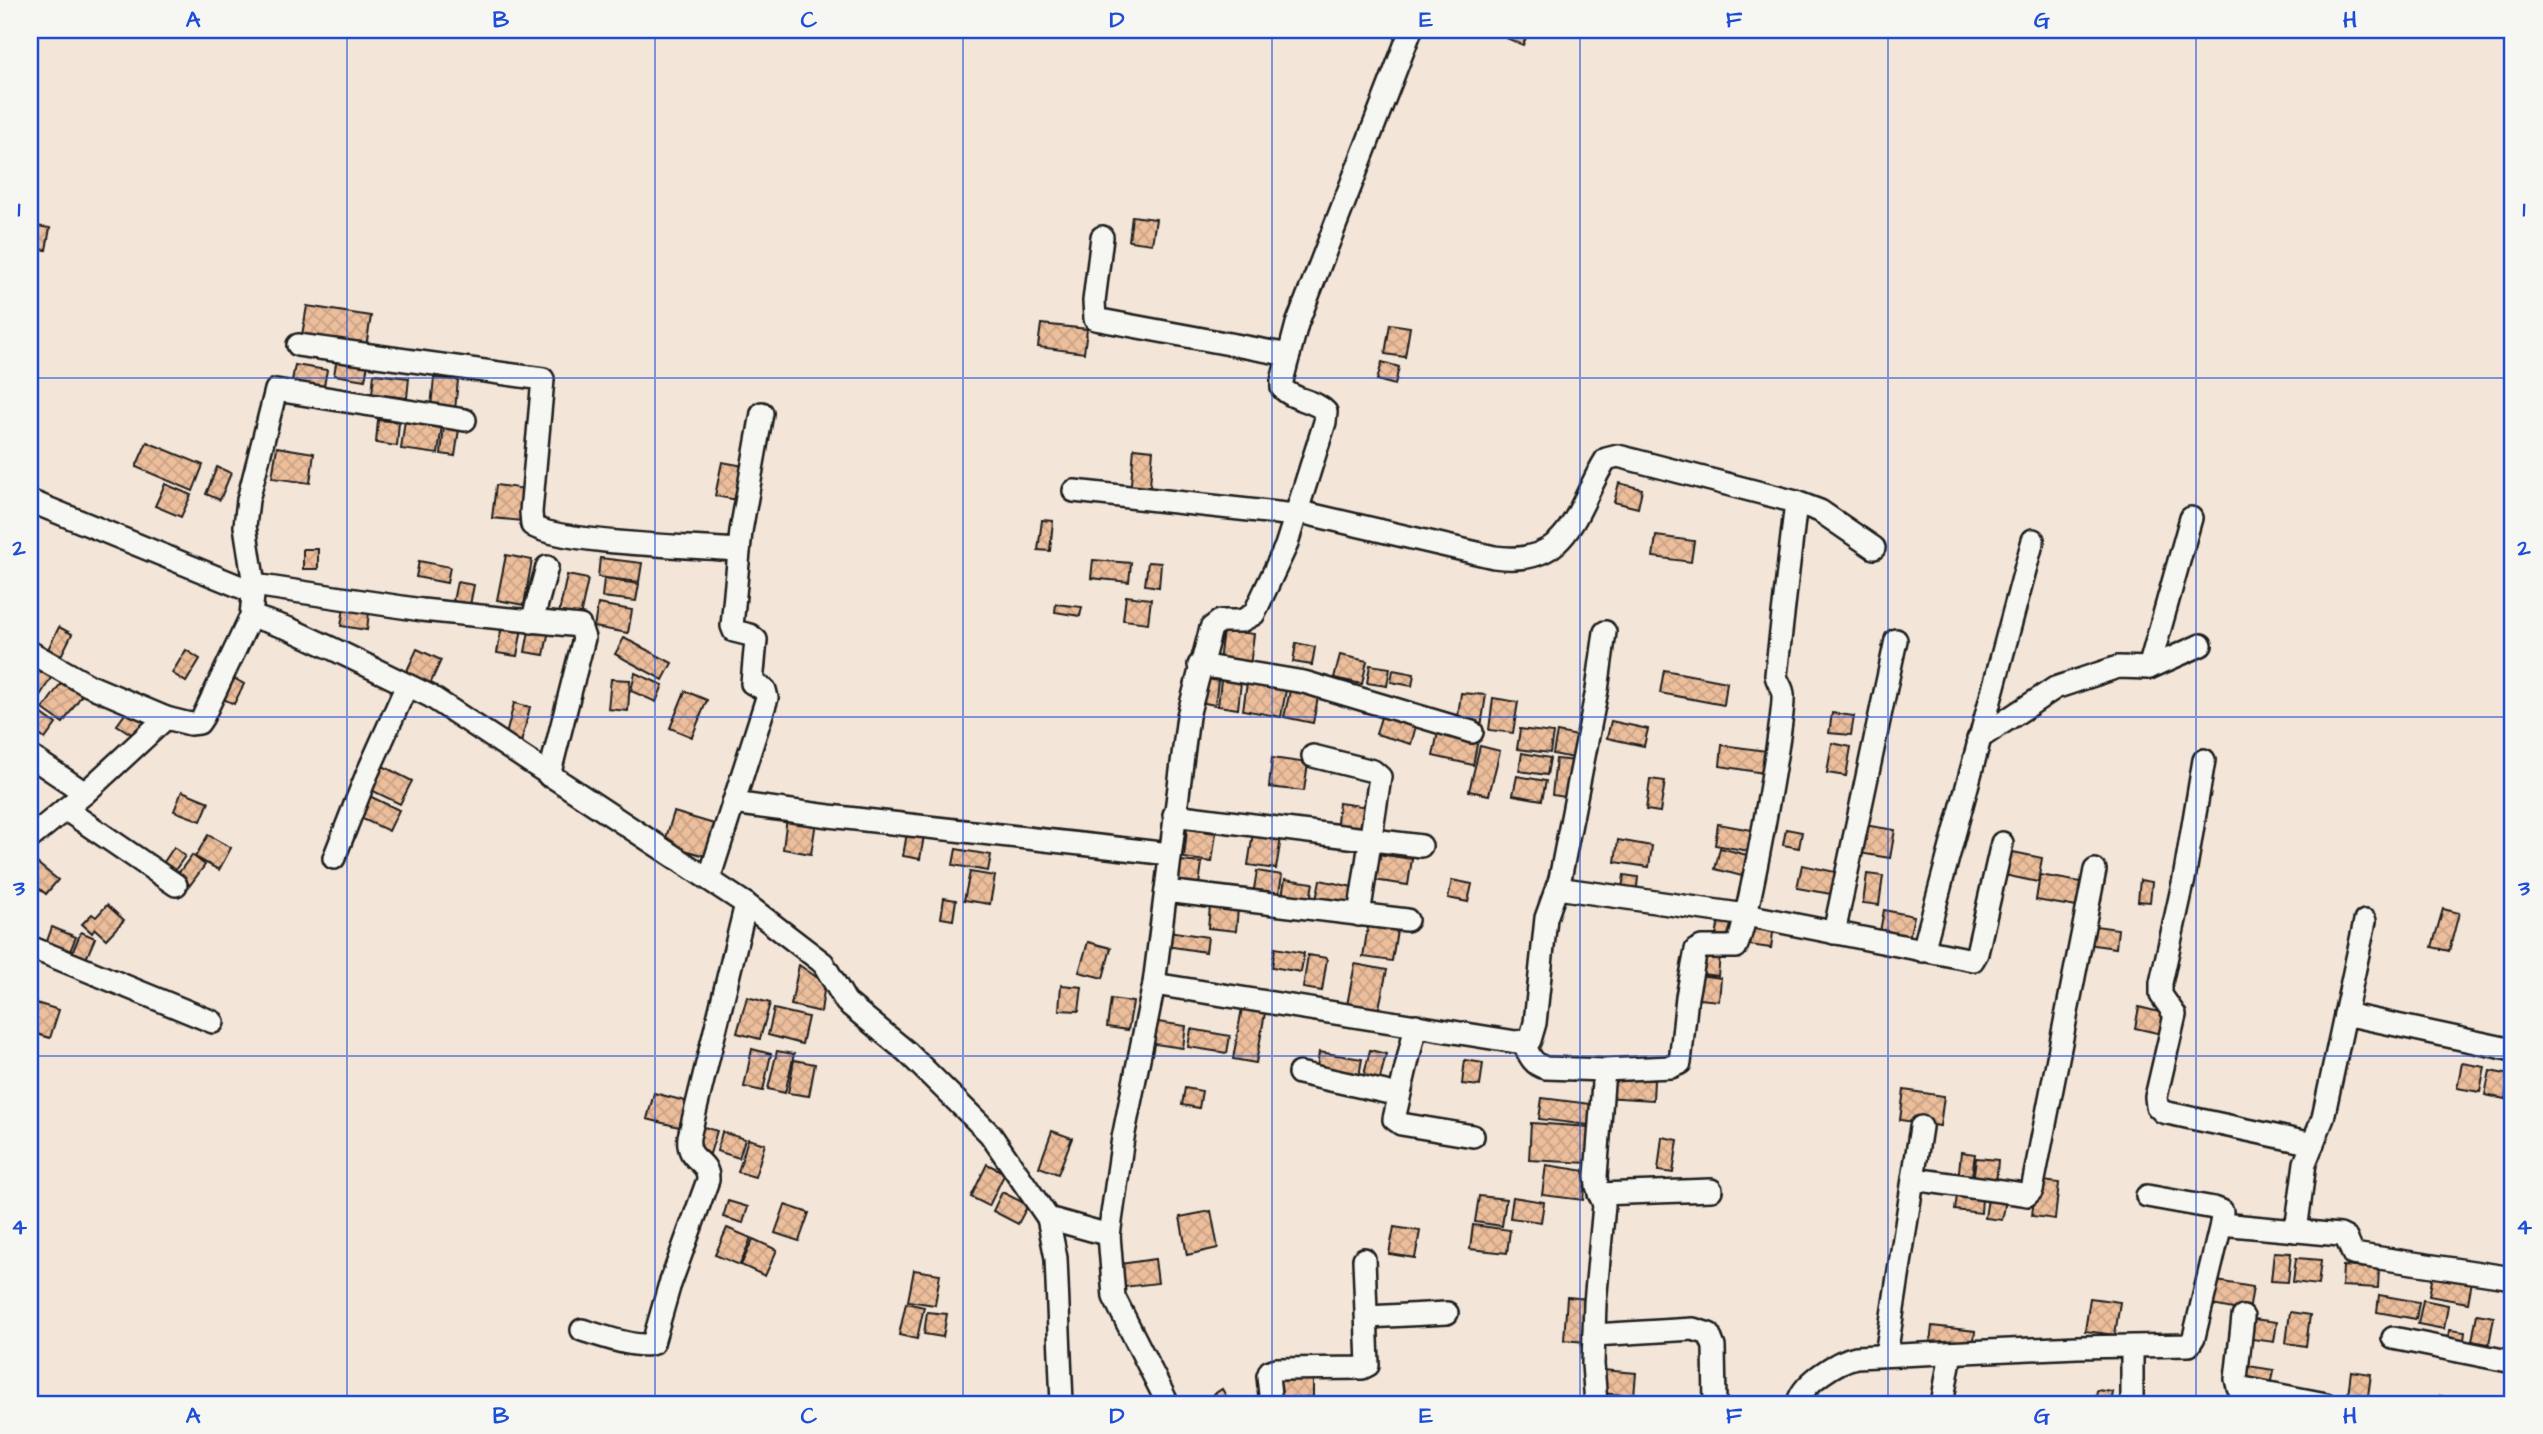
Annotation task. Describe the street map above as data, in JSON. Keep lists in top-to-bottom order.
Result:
{
  "grid": {
    "columns": [
      "A",
      "B",
      "C",
      "D",
      "E",
      "F",
      "G",
      "H"
    ],
    "rows": [
      "1",
      "2",
      "3",
      "4"
    ]
  }
}
